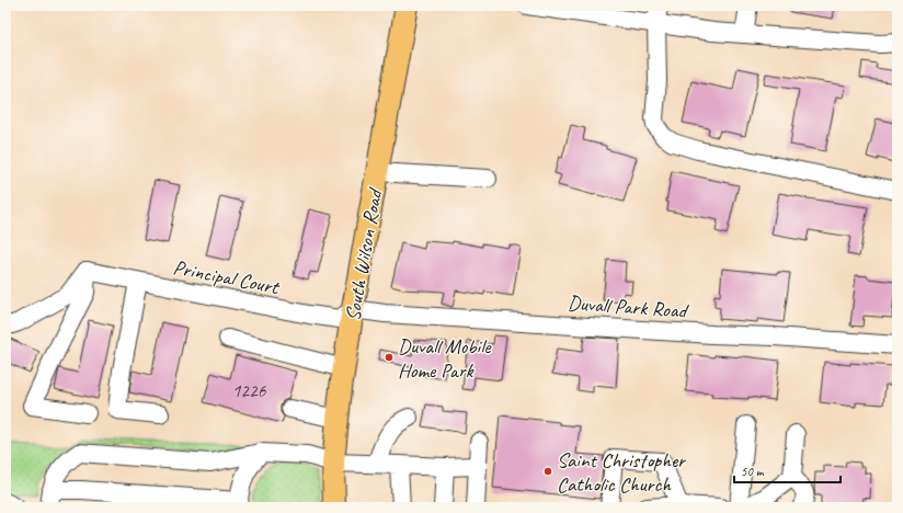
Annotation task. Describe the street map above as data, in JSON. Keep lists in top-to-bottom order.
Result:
{
  "streets": {
    "main road": ["South Wilson Road"],
    "street": ["Principal Court", "Duvall Park Road"]
  },
  "crossings": [
    ["South Wilson Road", "Principal Court"],
    ["South Wilson Road", "Duvall Park Road"],
    ["Principal Court", "Duvall Park Road"]
  ],
  "places": ["Duvall Mobile Home Park", "Saint Christopher Catholic Church"],
  "house_numbers": ["1226"],
  "scale_bar": "50 m"
}
